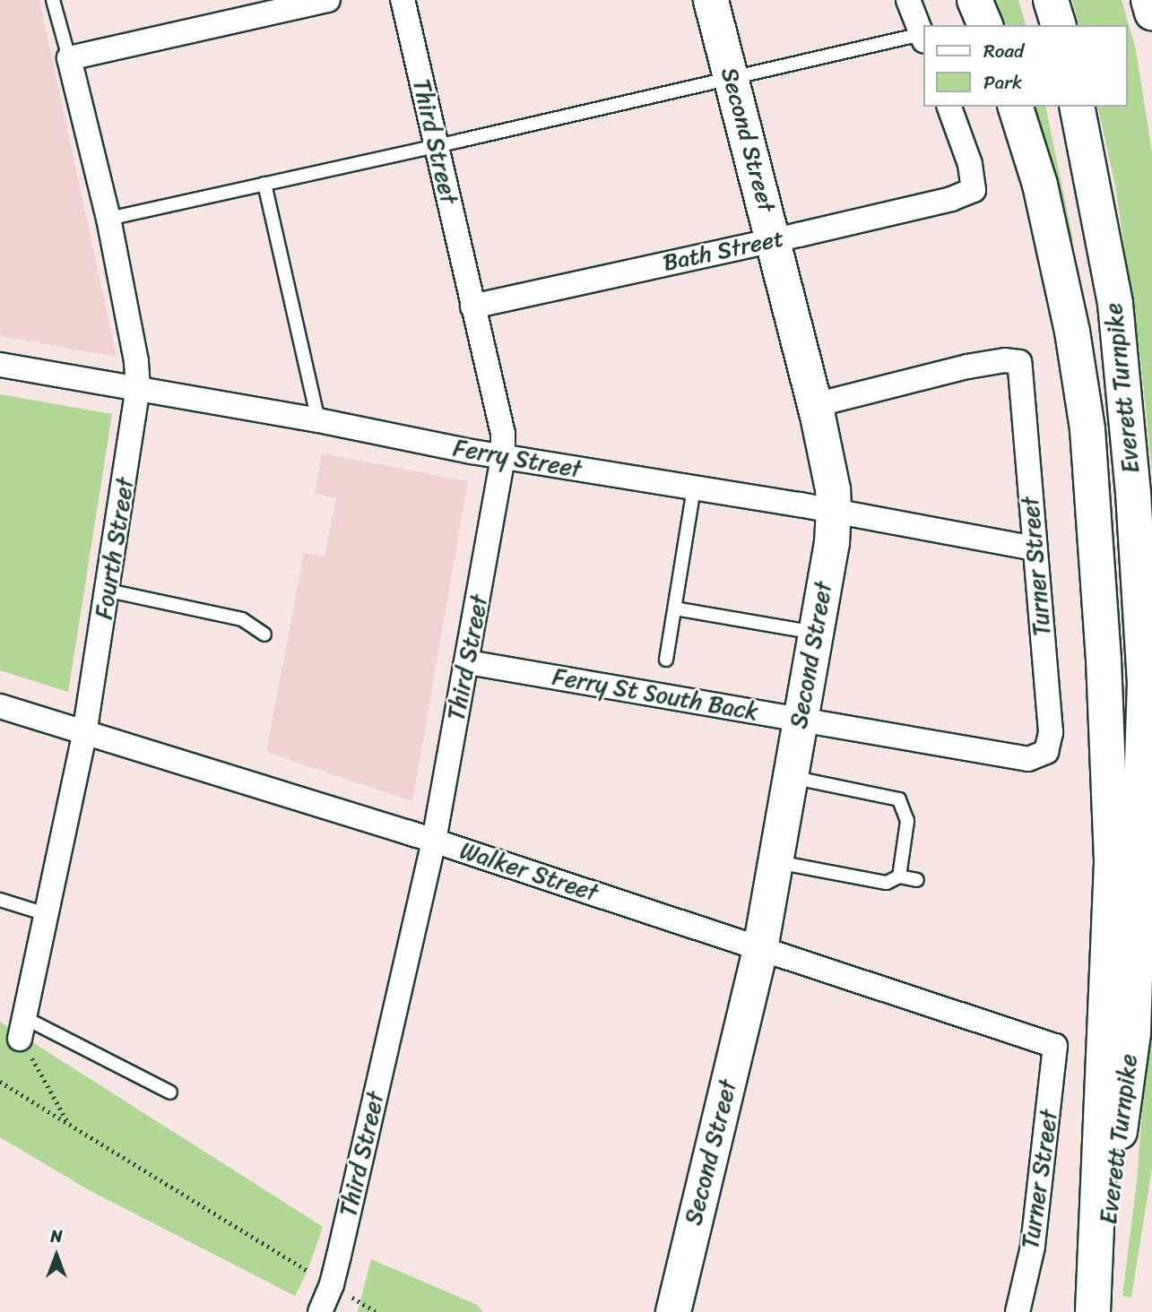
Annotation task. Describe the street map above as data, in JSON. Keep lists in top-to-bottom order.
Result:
{
  "streets": {
    "main road": ["Second Street", "Everett Turnpike"],
    "street": [
      "Third Street",
      "Bath Street",
      "Ferry Street",
      "Fourth Street",
      "Turner Street",
      "Ferry St South Back",
      "Walker Street"
    ]
  },
  "crossings": [
    ["Second Street", "Bath Street"],
    ["Second Street", "Ferry Street"],
    ["Second Street", "Turner Street"],
    ["Second Street", "Ferry St South Back"],
    ["Second Street", "Walker Street"],
    ["Third Street", "Bath Street"],
    ["Third Street", "Ferry Street"],
    ["Third Street", "Ferry St South Back"],
    ["Third Street", "Walker Street"],
    ["Ferry Street", "Fourth Street"],
    ["Ferry Street", "Turner Street"],
    ["Fourth Street", "Walker Street"],
    ["Turner Street", "Ferry St South Back"],
    ["Turner Street", "Walker Street"]
  ],
  "legend": ["Road", "Park"],
  "north": "top"
}
